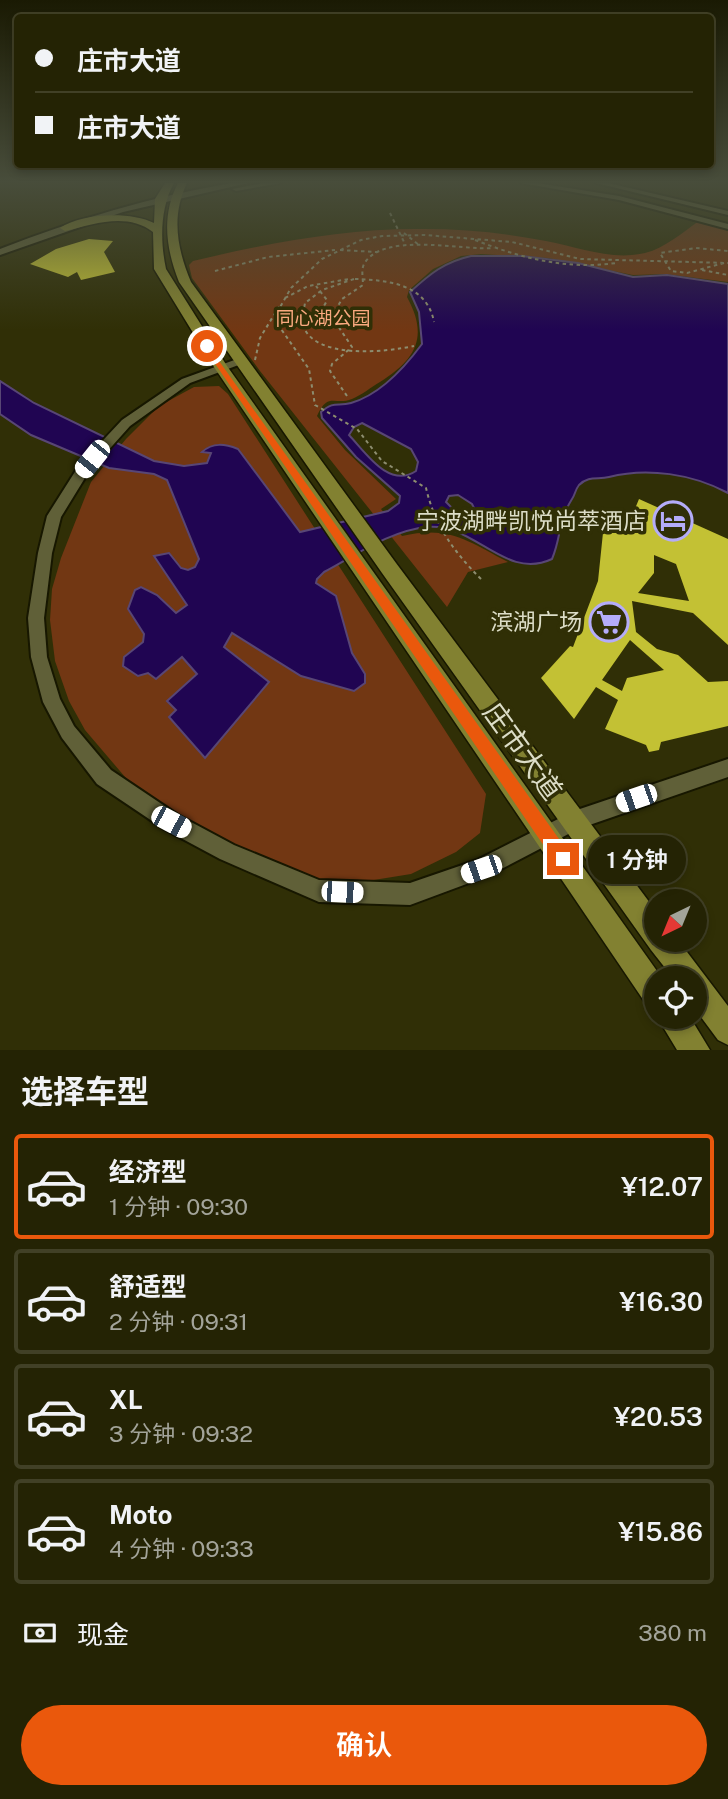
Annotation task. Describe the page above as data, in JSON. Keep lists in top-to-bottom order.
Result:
{
  "streets": {
    "main road": ["庄市大道"]
  },
  "parks": ["同心湖公园"],
  "places": {
    "hotel": ["宁波湖畔凯悦尚萃酒店"],
    "supermarket": ["滨湖广场"]
  },
  "north": "bottom left",
  "page": {
    "banner": ["庄市大道", "庄市大道"],
    "bubble": "1 分钟",
    "heading": "选择车型",
    "list": [
      {
        "name": "经济型",
        "note": "1 分钟 · 09:30",
        "value": "¥12.07"
      },
      {
        "name": "舒适型",
        "note": "2 分钟 · 09:31",
        "value": "¥16.30"
      },
      {
        "name": "XL",
        "note": "3 分钟 · 09:32",
        "value": "¥20.53"
      },
      {
        "name": "Moto",
        "note": "4 分钟 · 09:33",
        "value": "¥15.86"
      }
    ],
    "pay": ["现金", "380 m"],
    "buttons": "确认"
  }
}
